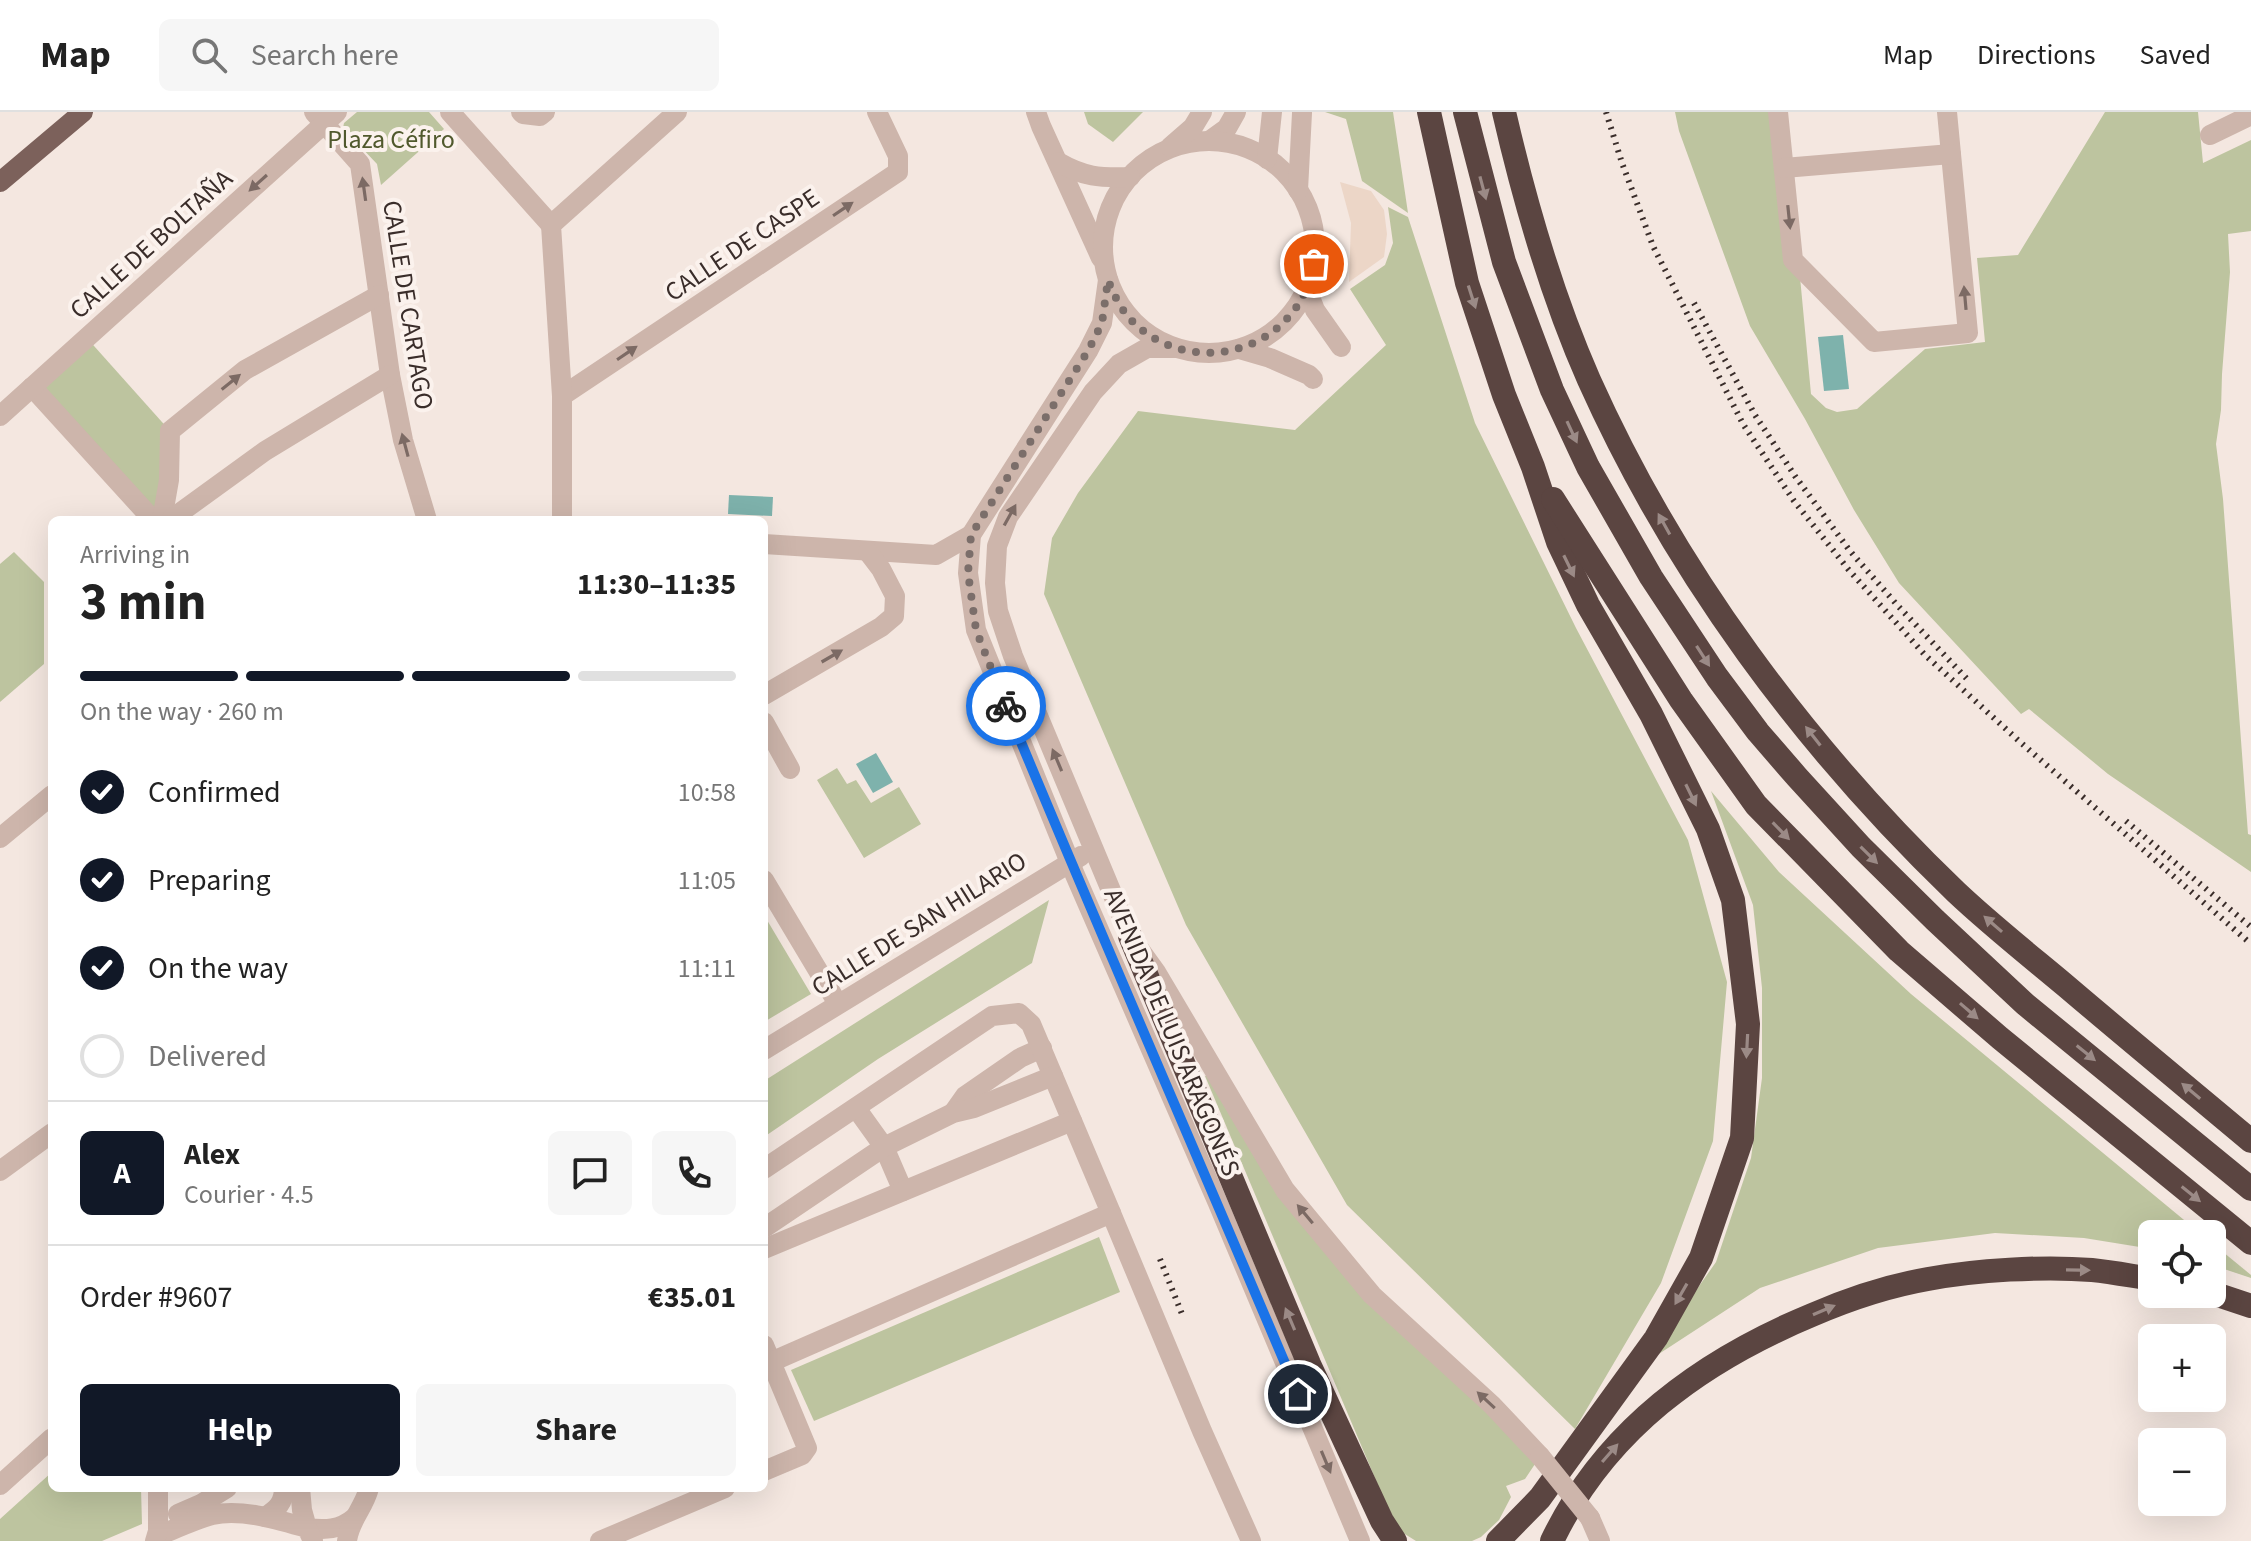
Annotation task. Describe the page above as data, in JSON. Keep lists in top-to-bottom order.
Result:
{
  "streets": {
    "street": [
      "CALLE DE BOLTAÑA",
      "CALLE DE CASPE",
      "CALLE DE CARTAGO",
      "CALLE DE SAN HILARIO",
      "AVENIDA DE LUIS ARAGONÉS"
    ]
  },
  "crossings": [
    ["CALLE DE BOLTAÑA", "CALLE DE CARTAGO"],
    ["CALLE DE SAN HILARIO", "AVENIDA DE LUIS ARAGONÉS"]
  ],
  "parks": ["Plaza Céfiro"],
  "page": {
    "header": "Map",
    "search": "Search here",
    "nav": ["Map", "Directions", "Saved"],
    "heading": ["3 min", "Arriving in", "11:30–11:35"],
    "panel": [
      "Alex",
      "Courier · 4.5",
      "Order #9607",
      "€35.01"
    ],
    "bar": "On the way · 260 m",
    "list": [
      ["Confirmed", "10:58"],
      ["Preparing", "11:05"],
      ["On the way", "11:11"],
      "Delivered"
    ],
    "round": "A",
    "map_buttons": ["+", "−"],
    "buttons": ["Help", "Share"]
  }
}
